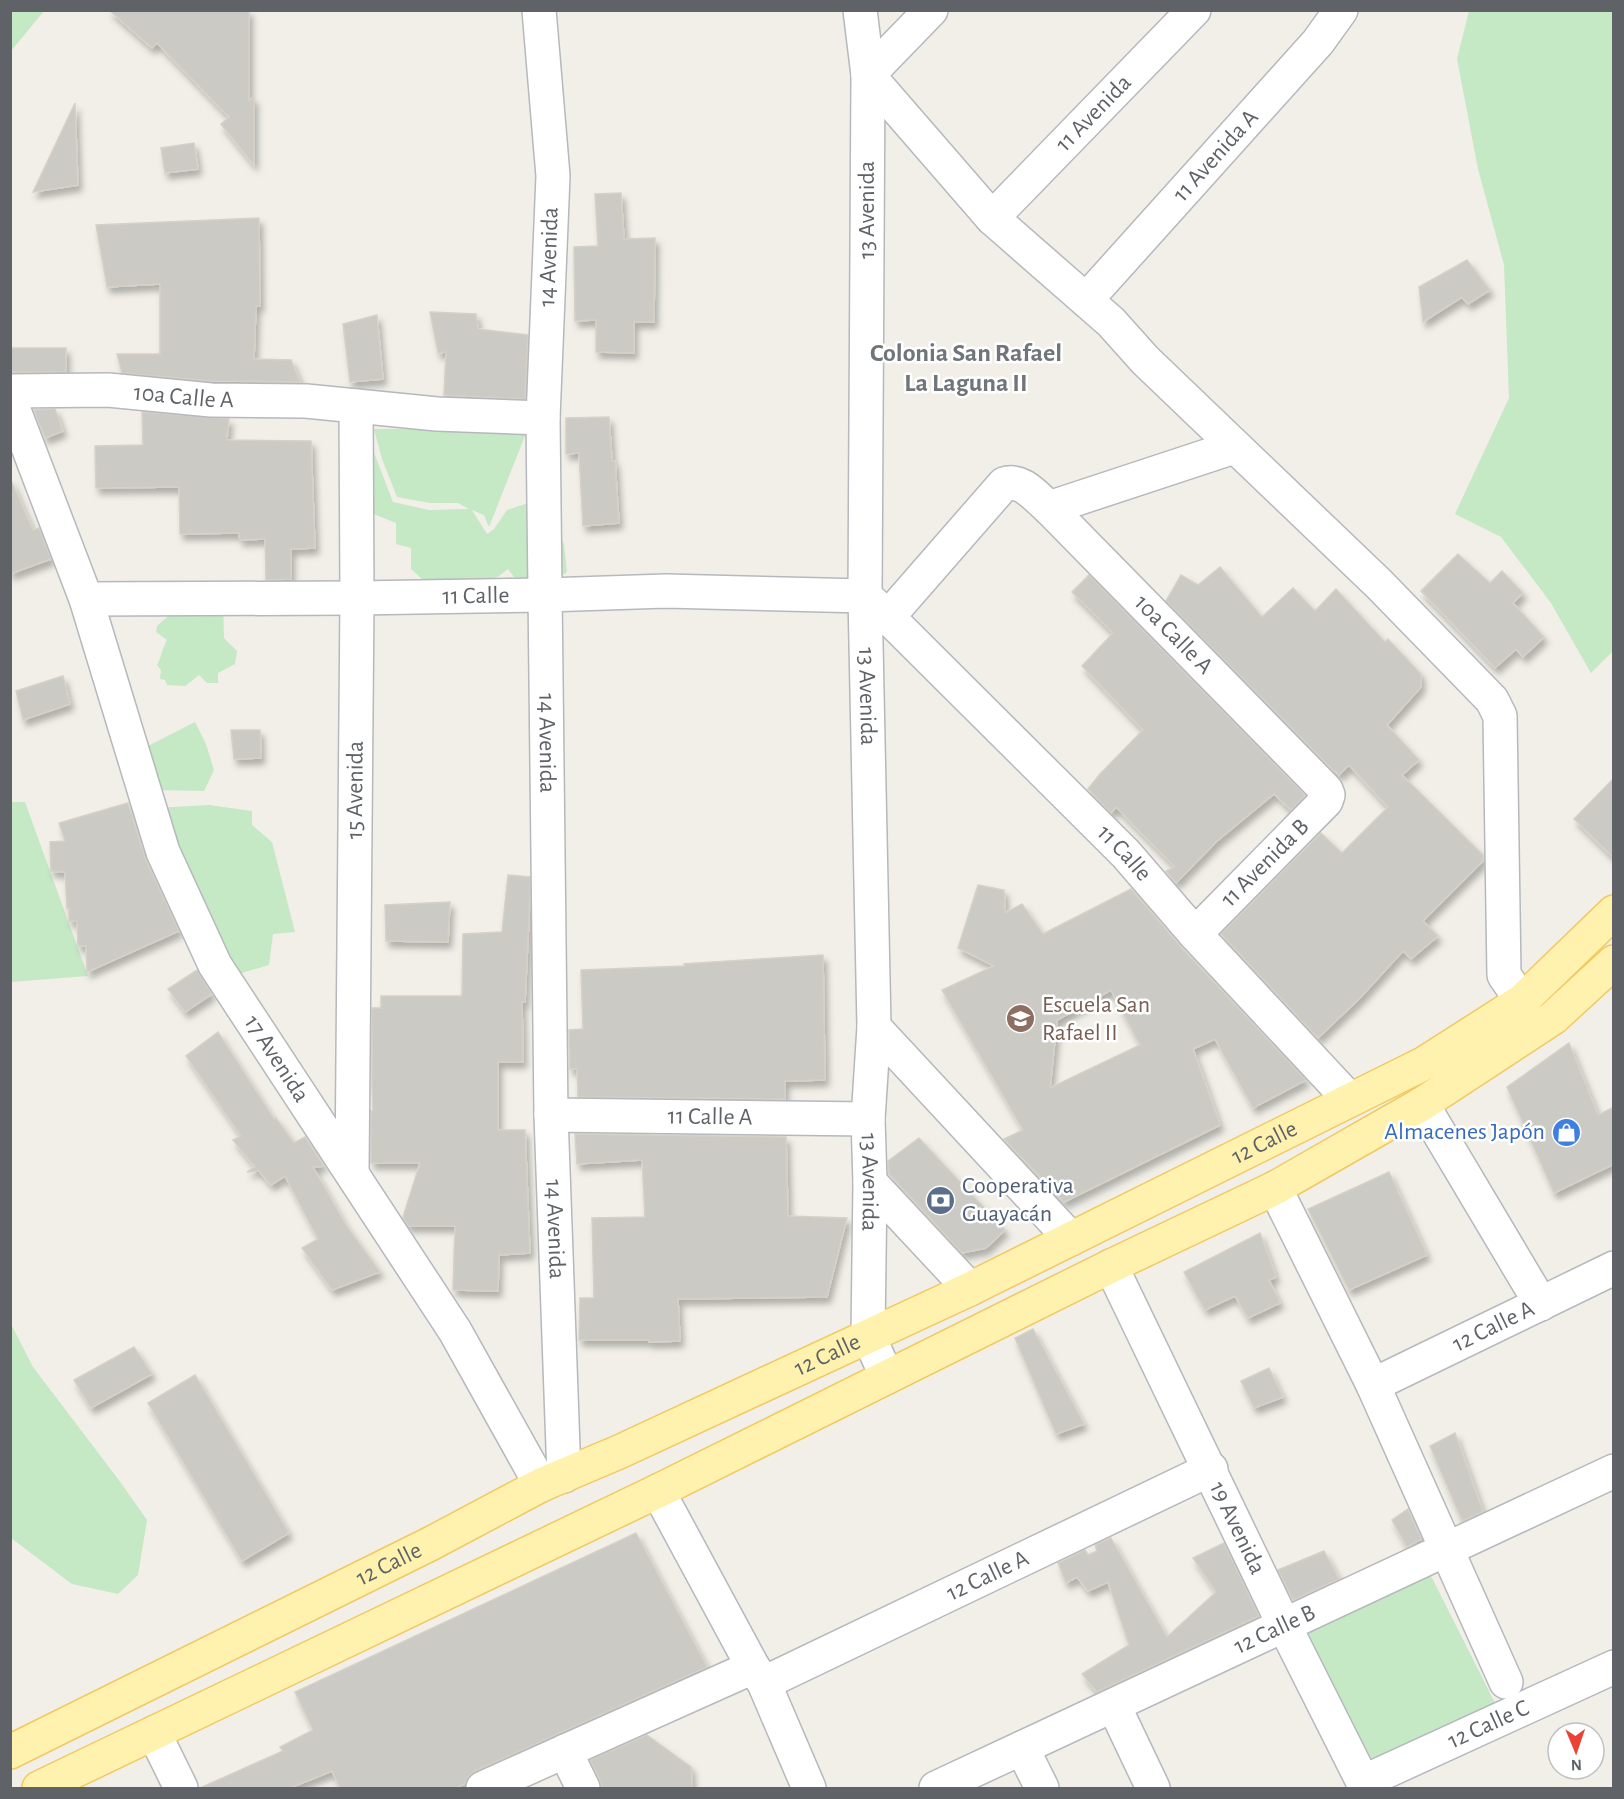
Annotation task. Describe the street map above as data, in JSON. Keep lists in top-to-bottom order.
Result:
{
  "streets": {
    "main road": ["12 Calle"],
    "street": [
      "11 Avenida",
      "11 Avenida A",
      "13 Avenida",
      "14 Avenida",
      "10a Calle A",
      "11 Calle",
      "15 Avenida",
      "11 Avenida B",
      "17 Avenida",
      "11 Calle A",
      "12 Calle A",
      "19 Avenida",
      "12 Calle B",
      "12 Calle C"
    ]
  },
  "crossings": [
    ["13 Avenida", "10a Calle A"],
    ["13 Avenida", "11 Calle"],
    ["13 Avenida", "11 Calle A"],
    ["13 Avenida", "12 Calle"],
    ["14 Avenida", "10a Calle A"],
    ["14 Avenida", "11 Calle"],
    ["14 Avenida", "17 Avenida"],
    ["14 Avenida", "11 Calle A"],
    ["14 Avenida", "12 Calle"],
    ["10a Calle A", "11 Calle"],
    ["10a Calle A", "15 Avenida"],
    ["10a Calle A", "11 Avenida B"],
    ["11 Calle", "15 Avenida"],
    ["11 Calle", "11 Avenida B"],
    ["11 Calle", "17 Avenida"],
    ["11 Calle", "12 Calle"],
    ["15 Avenida", "17 Avenida"],
    ["17 Avenida", "12 Calle"],
    ["12 Calle", "19 Avenida"],
    ["12 Calle A", "19 Avenida"],
    ["19 Avenida", "12 Calle B"],
    ["19 Avenida", "12 Calle C"]
  ],
  "districts": ["Colonia San Rafael La Laguna II"],
  "places": {
    "school or university": ["Escuela San Rafael II"],
    "shop": ["Almacenes Japón"],
    "bank": ["Cooperativa Guayacán"]
  },
  "north": "bottom"
}
